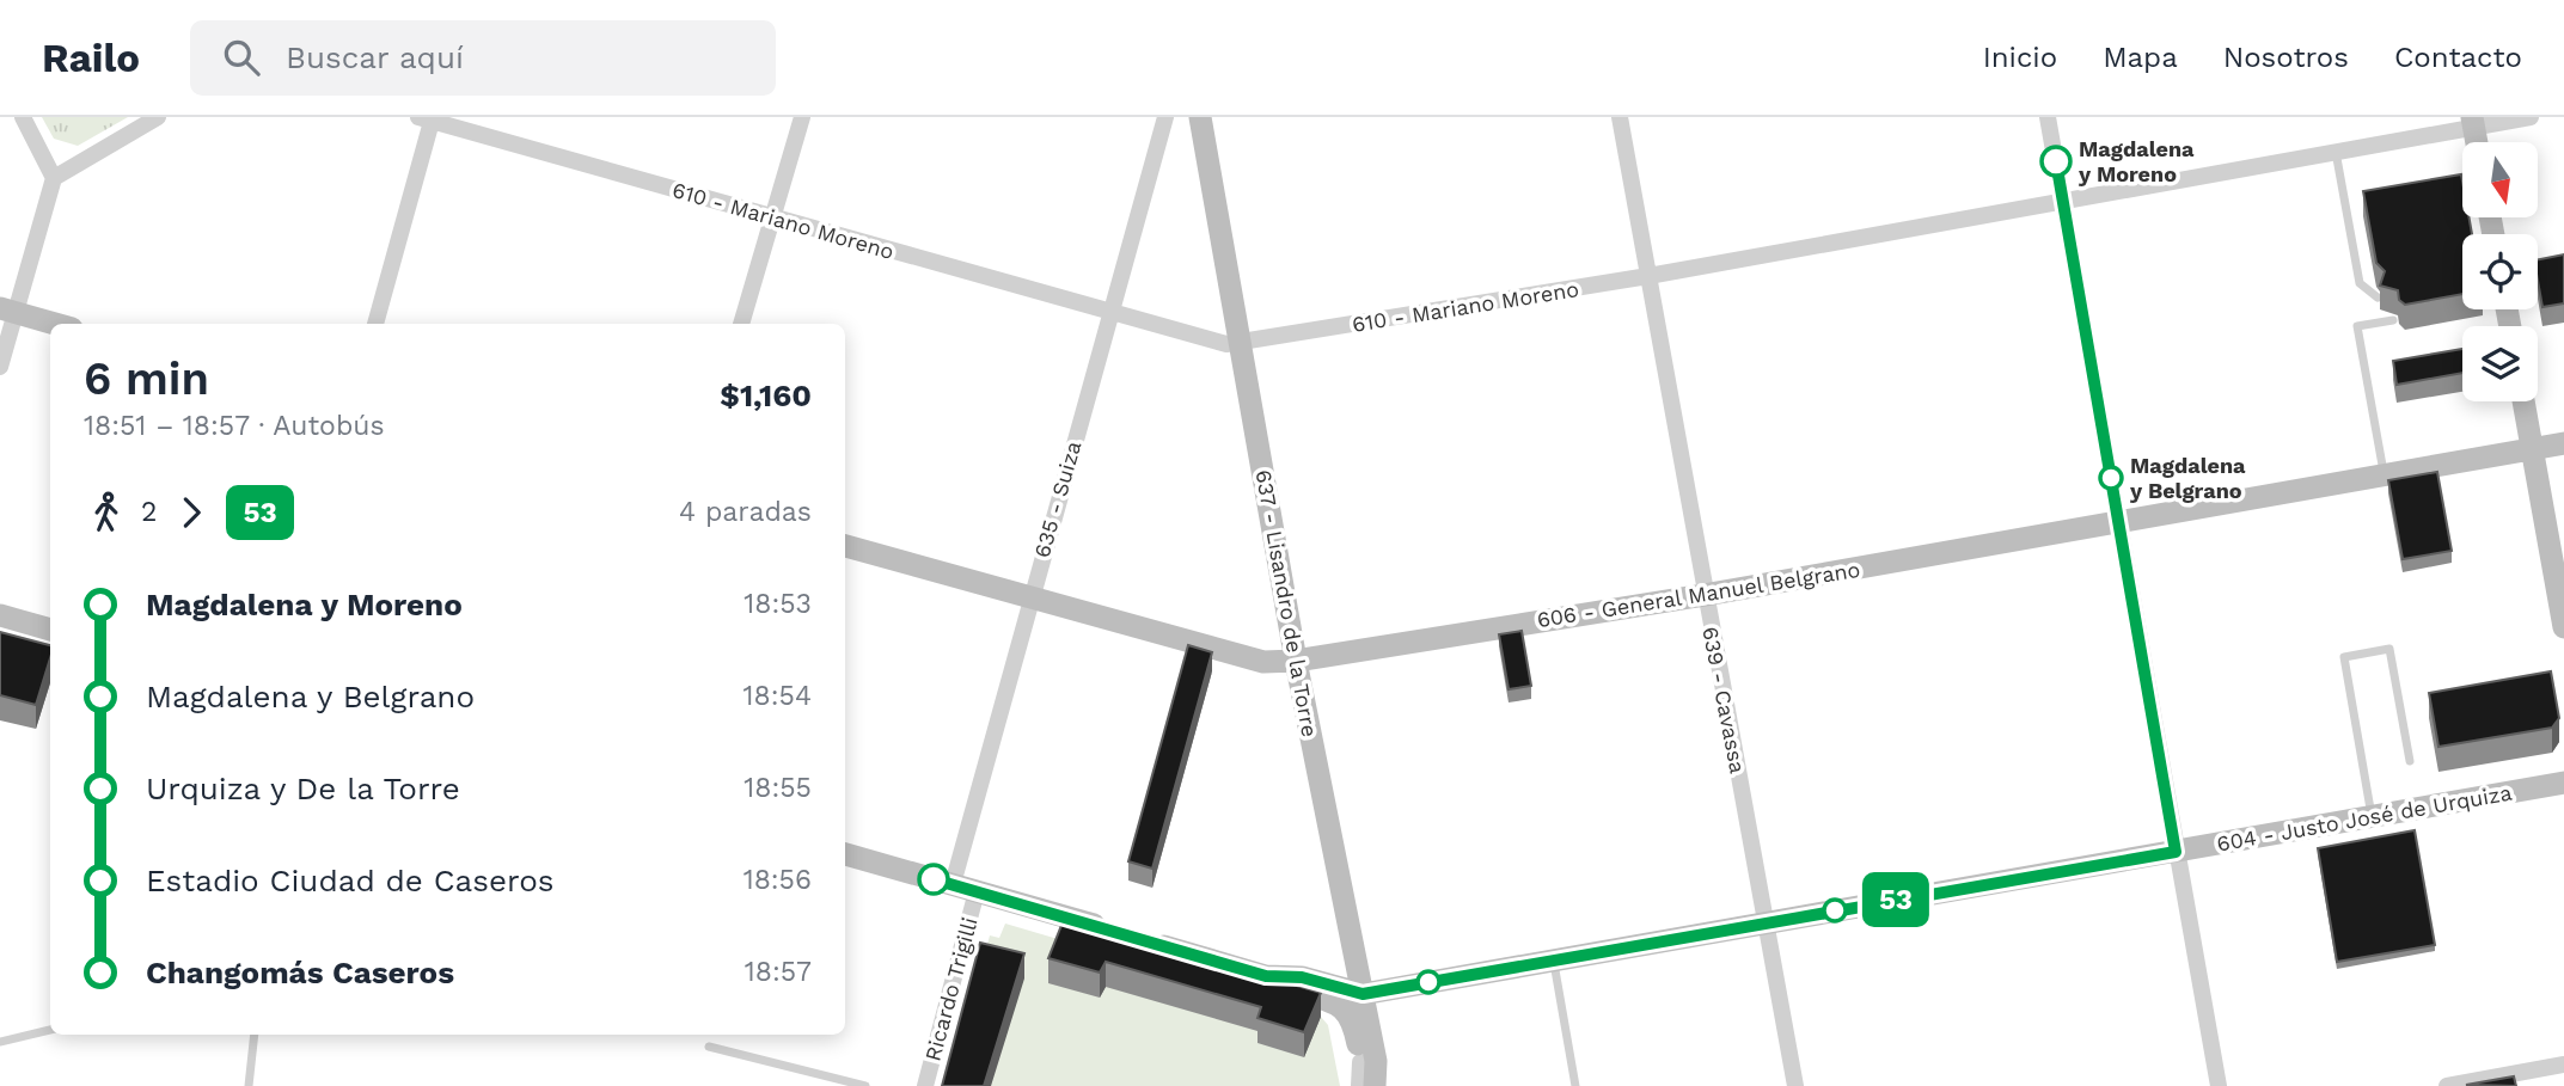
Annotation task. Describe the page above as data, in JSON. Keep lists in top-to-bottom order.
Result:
{
  "streets": {
    "street": [
      "610 - Mariano Moreno",
      "635 - Suiza",
      "606 - General Manuel Belgrano",
      "637 - Lisandro de la Torre",
      "639 - Cavassa",
      "604 - Justo José de Urquiza",
      "Ricardo Trigilli"
    ]
  },
  "crossings": [
    ["610 - Mariano Moreno", "635 - Suiza"],
    ["610 - Mariano Moreno", "637 - Lisandro de la Torre"],
    ["610 - Mariano Moreno", "639 - Cavassa"],
    ["635 - Suiza", "606 - General Manuel Belgrano"],
    ["635 - Suiza", "604 - Justo José de Urquiza"],
    ["606 - General Manuel Belgrano", "637 - Lisandro de la Torre"],
    ["606 - General Manuel Belgrano", "639 - Cavassa"],
    ["637 - Lisandro de la Torre", "604 - Justo José de Urquiza"],
    ["639 - Cavassa", "604 - Justo José de Urquiza"],
    ["604 - Justo José de Urquiza", "Ricardo Trigilli"]
  ],
  "places": ["Magdalena y Moreno", "Magdalena y Belgrano"],
  "lines": ["bus line 53"],
  "north": "bottom",
  "page": {
    "header": "Railo",
    "search": "Buscar aquí",
    "nav": [
      "Inicio",
      "Mapa",
      "Nosotros",
      "Contacto"
    ],
    "on_map": "53",
    "heading": ["6 min", "18:51 – 18:57 · Autobús", "$1,160"],
    "legs": ["2", "53", "4 paradas"],
    "list": [
      {
        "name": "Magdalena y Moreno",
        "value": "18:53"
      },
      {
        "name": "Magdalena y Belgrano",
        "value": "18:54"
      },
      {
        "name": "Urquiza y De la Torre",
        "value": "18:55"
      },
      {
        "name": "Estadio Ciudad de Caseros",
        "value": "18:56"
      },
      {
        "name": "Changomás Caseros",
        "value": "18:57"
      }
    ]
  }
}
